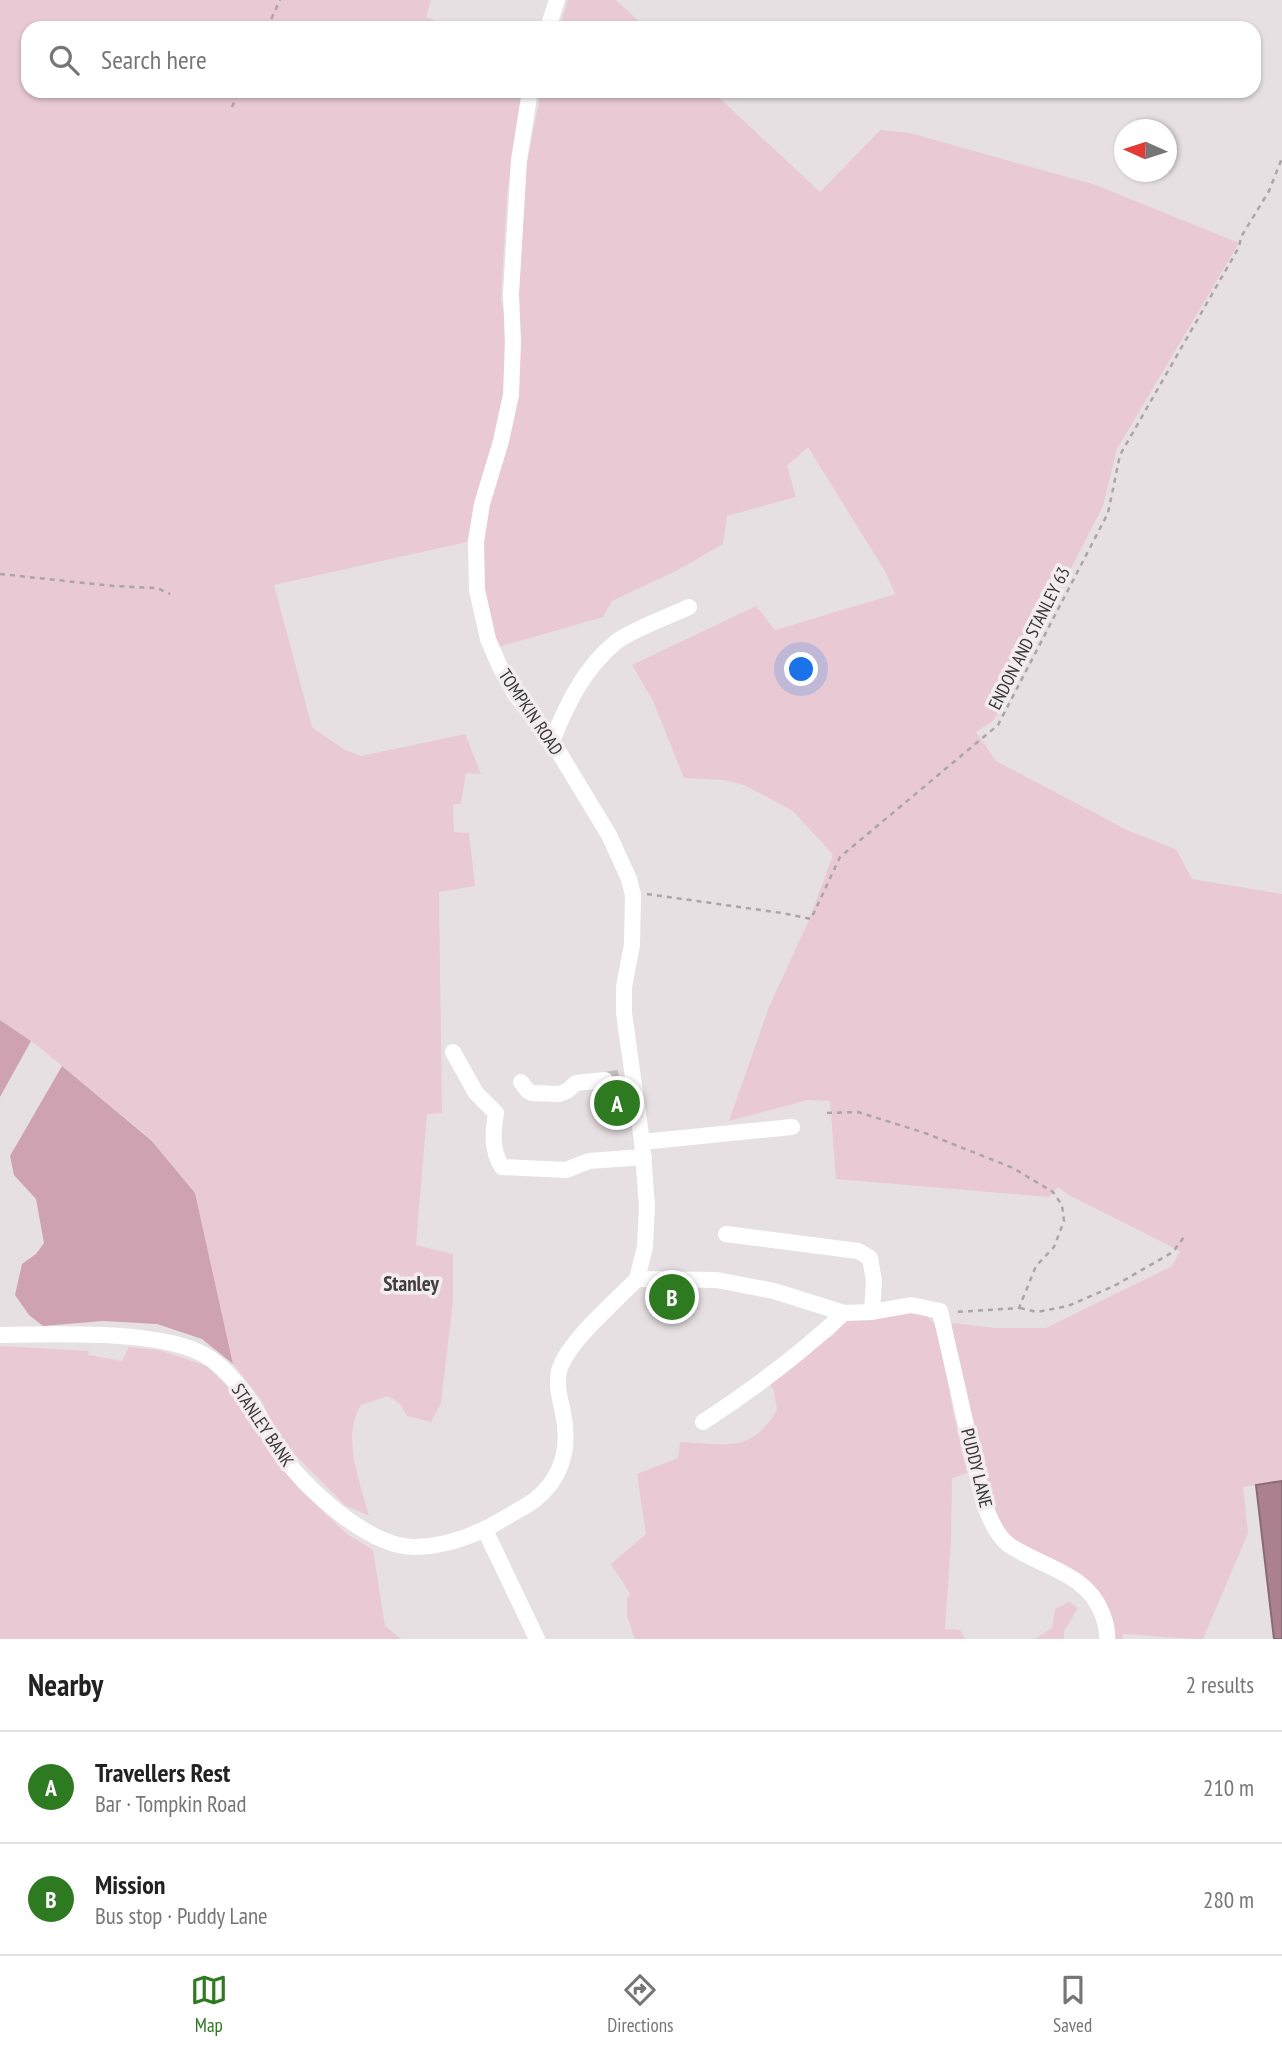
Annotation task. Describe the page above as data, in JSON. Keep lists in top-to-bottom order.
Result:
{
  "streets": {
    "street": ["TOMPKIN ROAD", "STANLEY BANK", "PUDDY LANE"],
    "path": ["ENDON AND STANLEY 63"]
  },
  "crossings": [
    ["ENDON AND STANLEY 63", "TOMPKIN ROAD"],
    ["TOMPKIN ROAD", "STANLEY BANK"]
  ],
  "districts": ["Stanley"],
  "north": "left",
  "page": {
    "search": "Search here",
    "pins": ["A", "B"],
    "heading": ["Nearby", "2 results"],
    "list": [
      {
        "mark": "A",
        "name": "Travellers Rest",
        "note": "Bar · Tompkin Road",
        "value": "210 m"
      },
      {
        "mark": "B",
        "name": "Mission",
        "note": "Bus stop · Puddy Lane",
        "value": "280 m"
      }
    ],
    "nav": ["Map", "Directions", "Saved"]
  }
}
